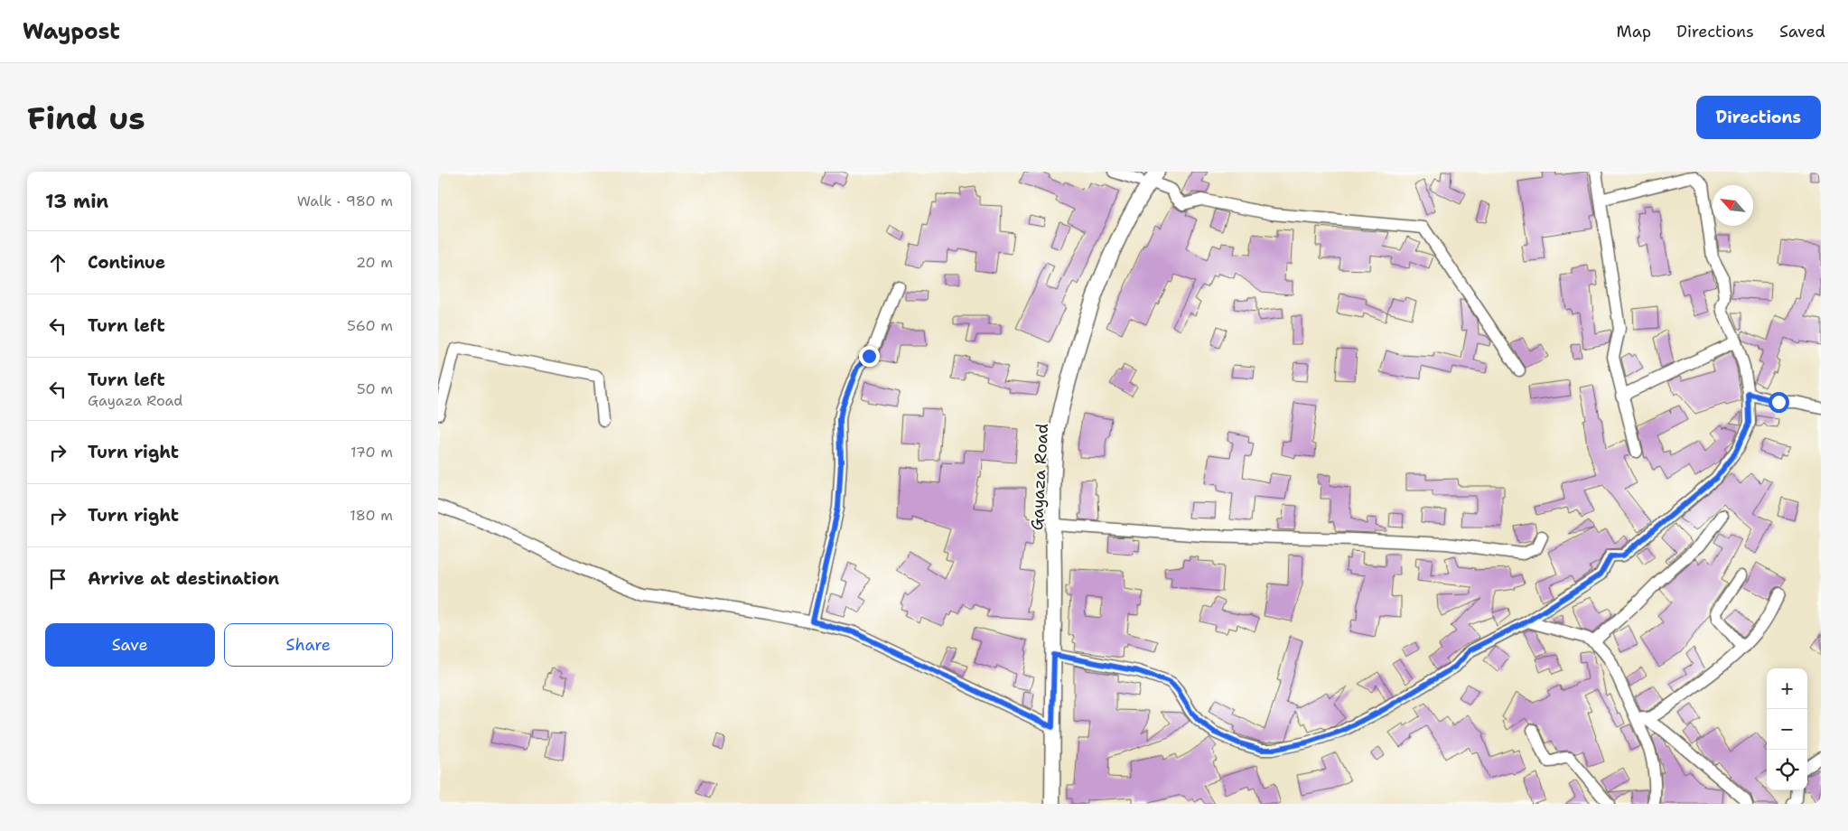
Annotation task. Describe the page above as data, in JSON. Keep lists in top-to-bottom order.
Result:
{
  "streets": {
    "main road": ["Gayaza Road"]
  },
  "north": "top left",
  "page": {
    "header": "Waypost",
    "nav": ["Map", "Directions", "Saved"],
    "buttons": [
      "Directions",
      ["Save", "Share"]
    ],
    "title": "Find us",
    "heading": ["13 min", "Walk · 980 m"],
    "list": [
      ["Continue", "20 m"],
      ["Turn left", "560 m"],
      ["Turn left", "Gayaza Road", "50 m"],
      ["Turn right", "170 m"],
      ["Turn right", "180 m"],
      "Arrive at destination"
    ],
    "map_buttons": ["+", "−"]
  }
}
